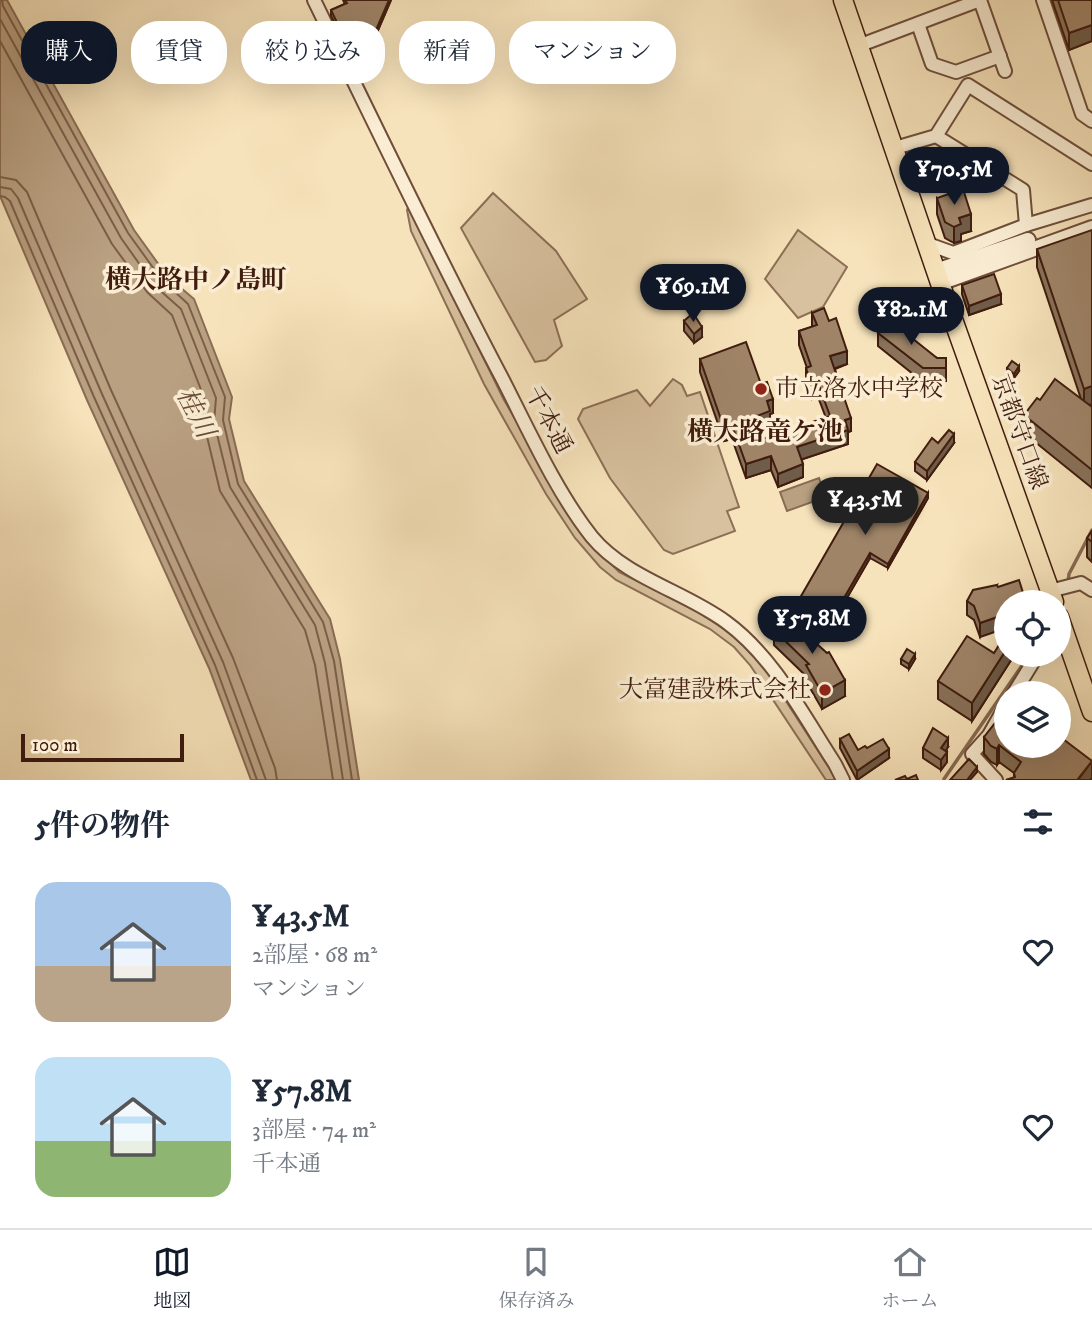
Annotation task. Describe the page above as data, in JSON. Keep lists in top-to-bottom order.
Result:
{
  "streets": {
    "main road": ["京都守口線"],
    "street": ["千本通"]
  },
  "districts": ["横大路中ノ島町", "横大路竜ケ池"],
  "water": ["桂川"],
  "places": ["市立洛水中学校", "大富建設株式会社"],
  "scale_bar": "100 m",
  "page": {
    "chip": [
      "購入",
      "賃貸",
      "絞り込み",
      "新着",
      "マンション"
    ],
    "price": [
      "¥70.5M",
      "¥69.1M",
      "¥82.1M",
      "¥43.5M",
      "¥57.8M"
    ],
    "scale": "100 m",
    "heading": "5件の物件",
    "list": [
      {
        "name": "¥43.5M",
        "note": "2部屋 · 68 m² · マンション"
      },
      {
        "name": "¥57.8M",
        "note": "3部屋 · 74 m² · 千本通"
      }
    ],
    "tabs": ["地図", "保存済み", "ホーム"]
  }
}
